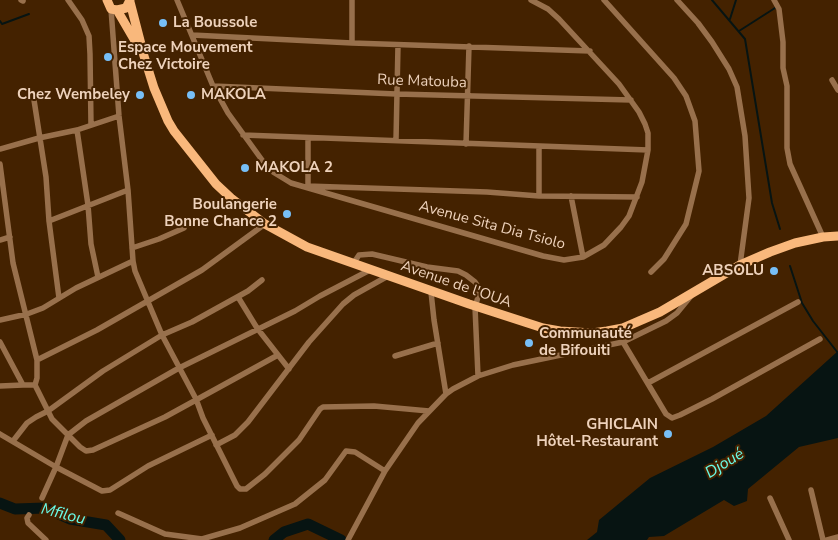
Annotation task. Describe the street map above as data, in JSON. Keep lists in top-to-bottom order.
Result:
{
  "streets": {
    "main road": ["Avenue de l'OUA"],
    "street": ["Rue Matouba", "Avenue Sita Dia Tsiolo"]
  },
  "crossings": [
    ["Rue Matouba", "Avenue Sita Dia Tsiolo"]
  ],
  "water": ["Djoué", "Mfilou"],
  "places": [
    "La Boussole",
    "Espace Mouvement Chez Victoire",
    "Chez Wembeley",
    "MAKOLA",
    "MAKOLA 2",
    "Boulangerie Bonne Chance 2",
    "ABSOLU",
    "Communauté de Bifouiti",
    "GHICLAIN Hôtel-Restaurant"
  ]
}
